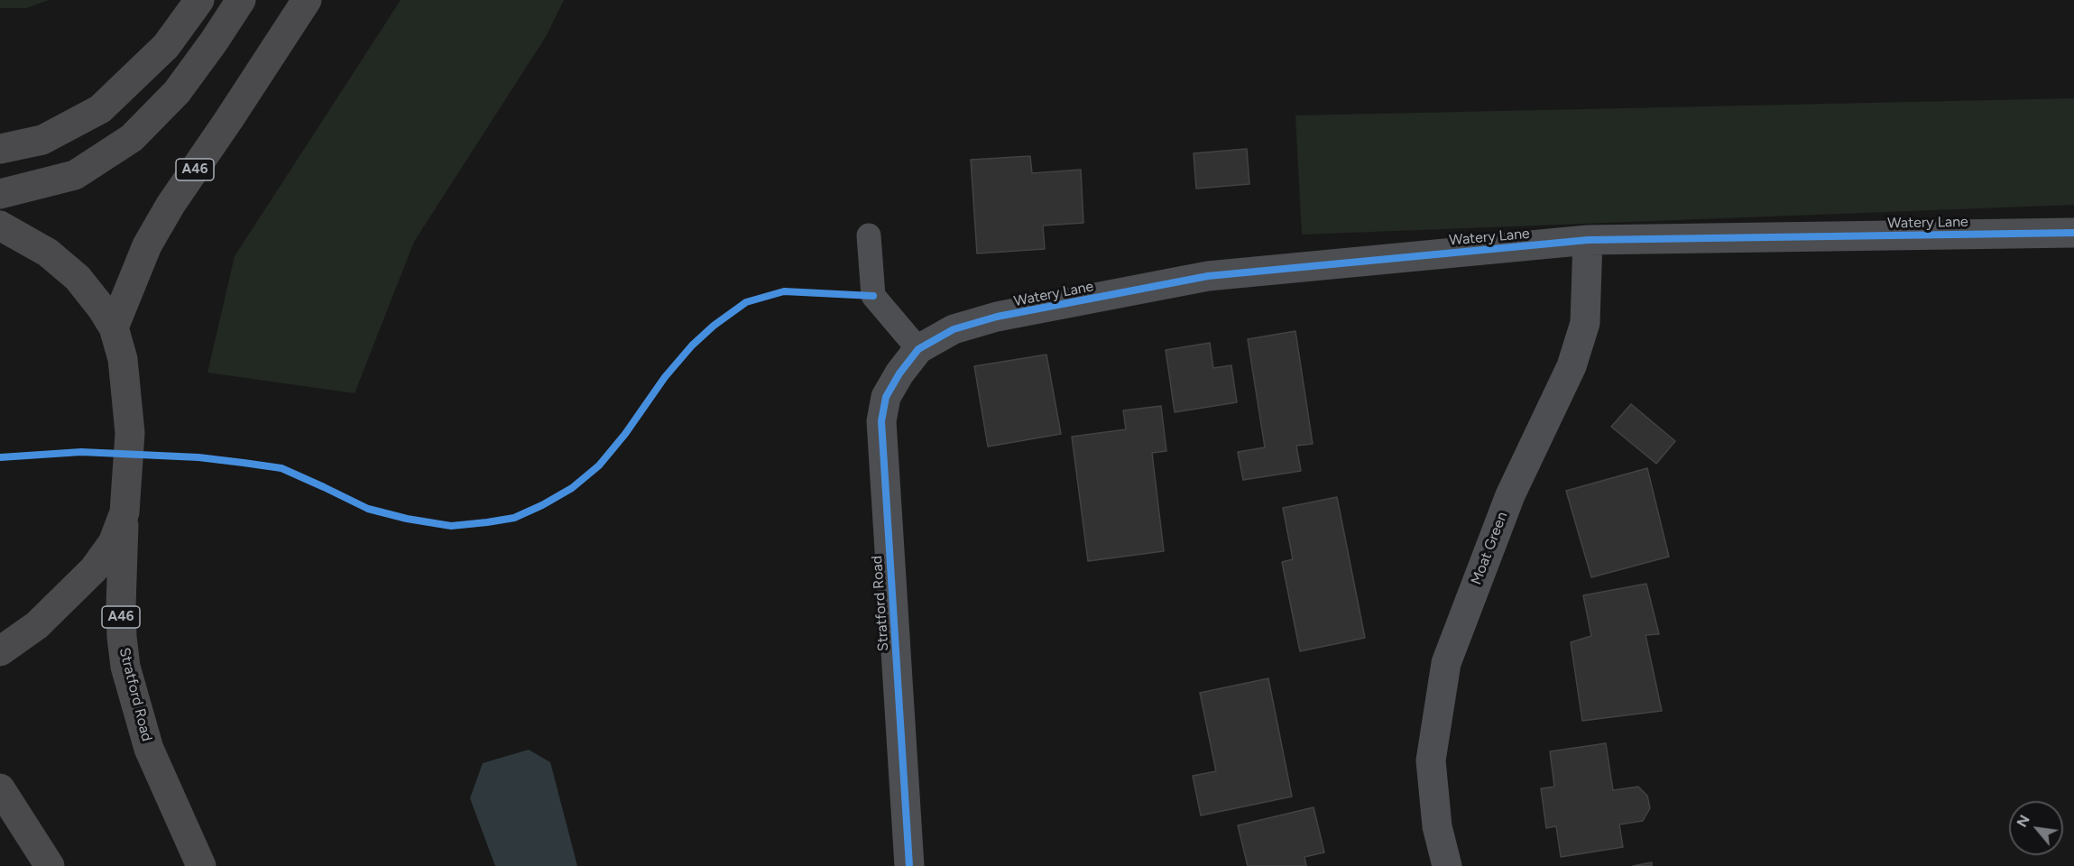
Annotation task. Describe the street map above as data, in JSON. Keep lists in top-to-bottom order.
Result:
{
  "streets": {
    "highway": ["A46", "Stratford Road"],
    "street": ["Watery Lane", "Moat Green"]
  },
  "crossings": [
    ["A46", "Stratford Road"],
    ["Watery Lane", "Moat Green"],
    ["Watery Lane", "Stratford Road"]
  ],
  "north": "top left"
}
